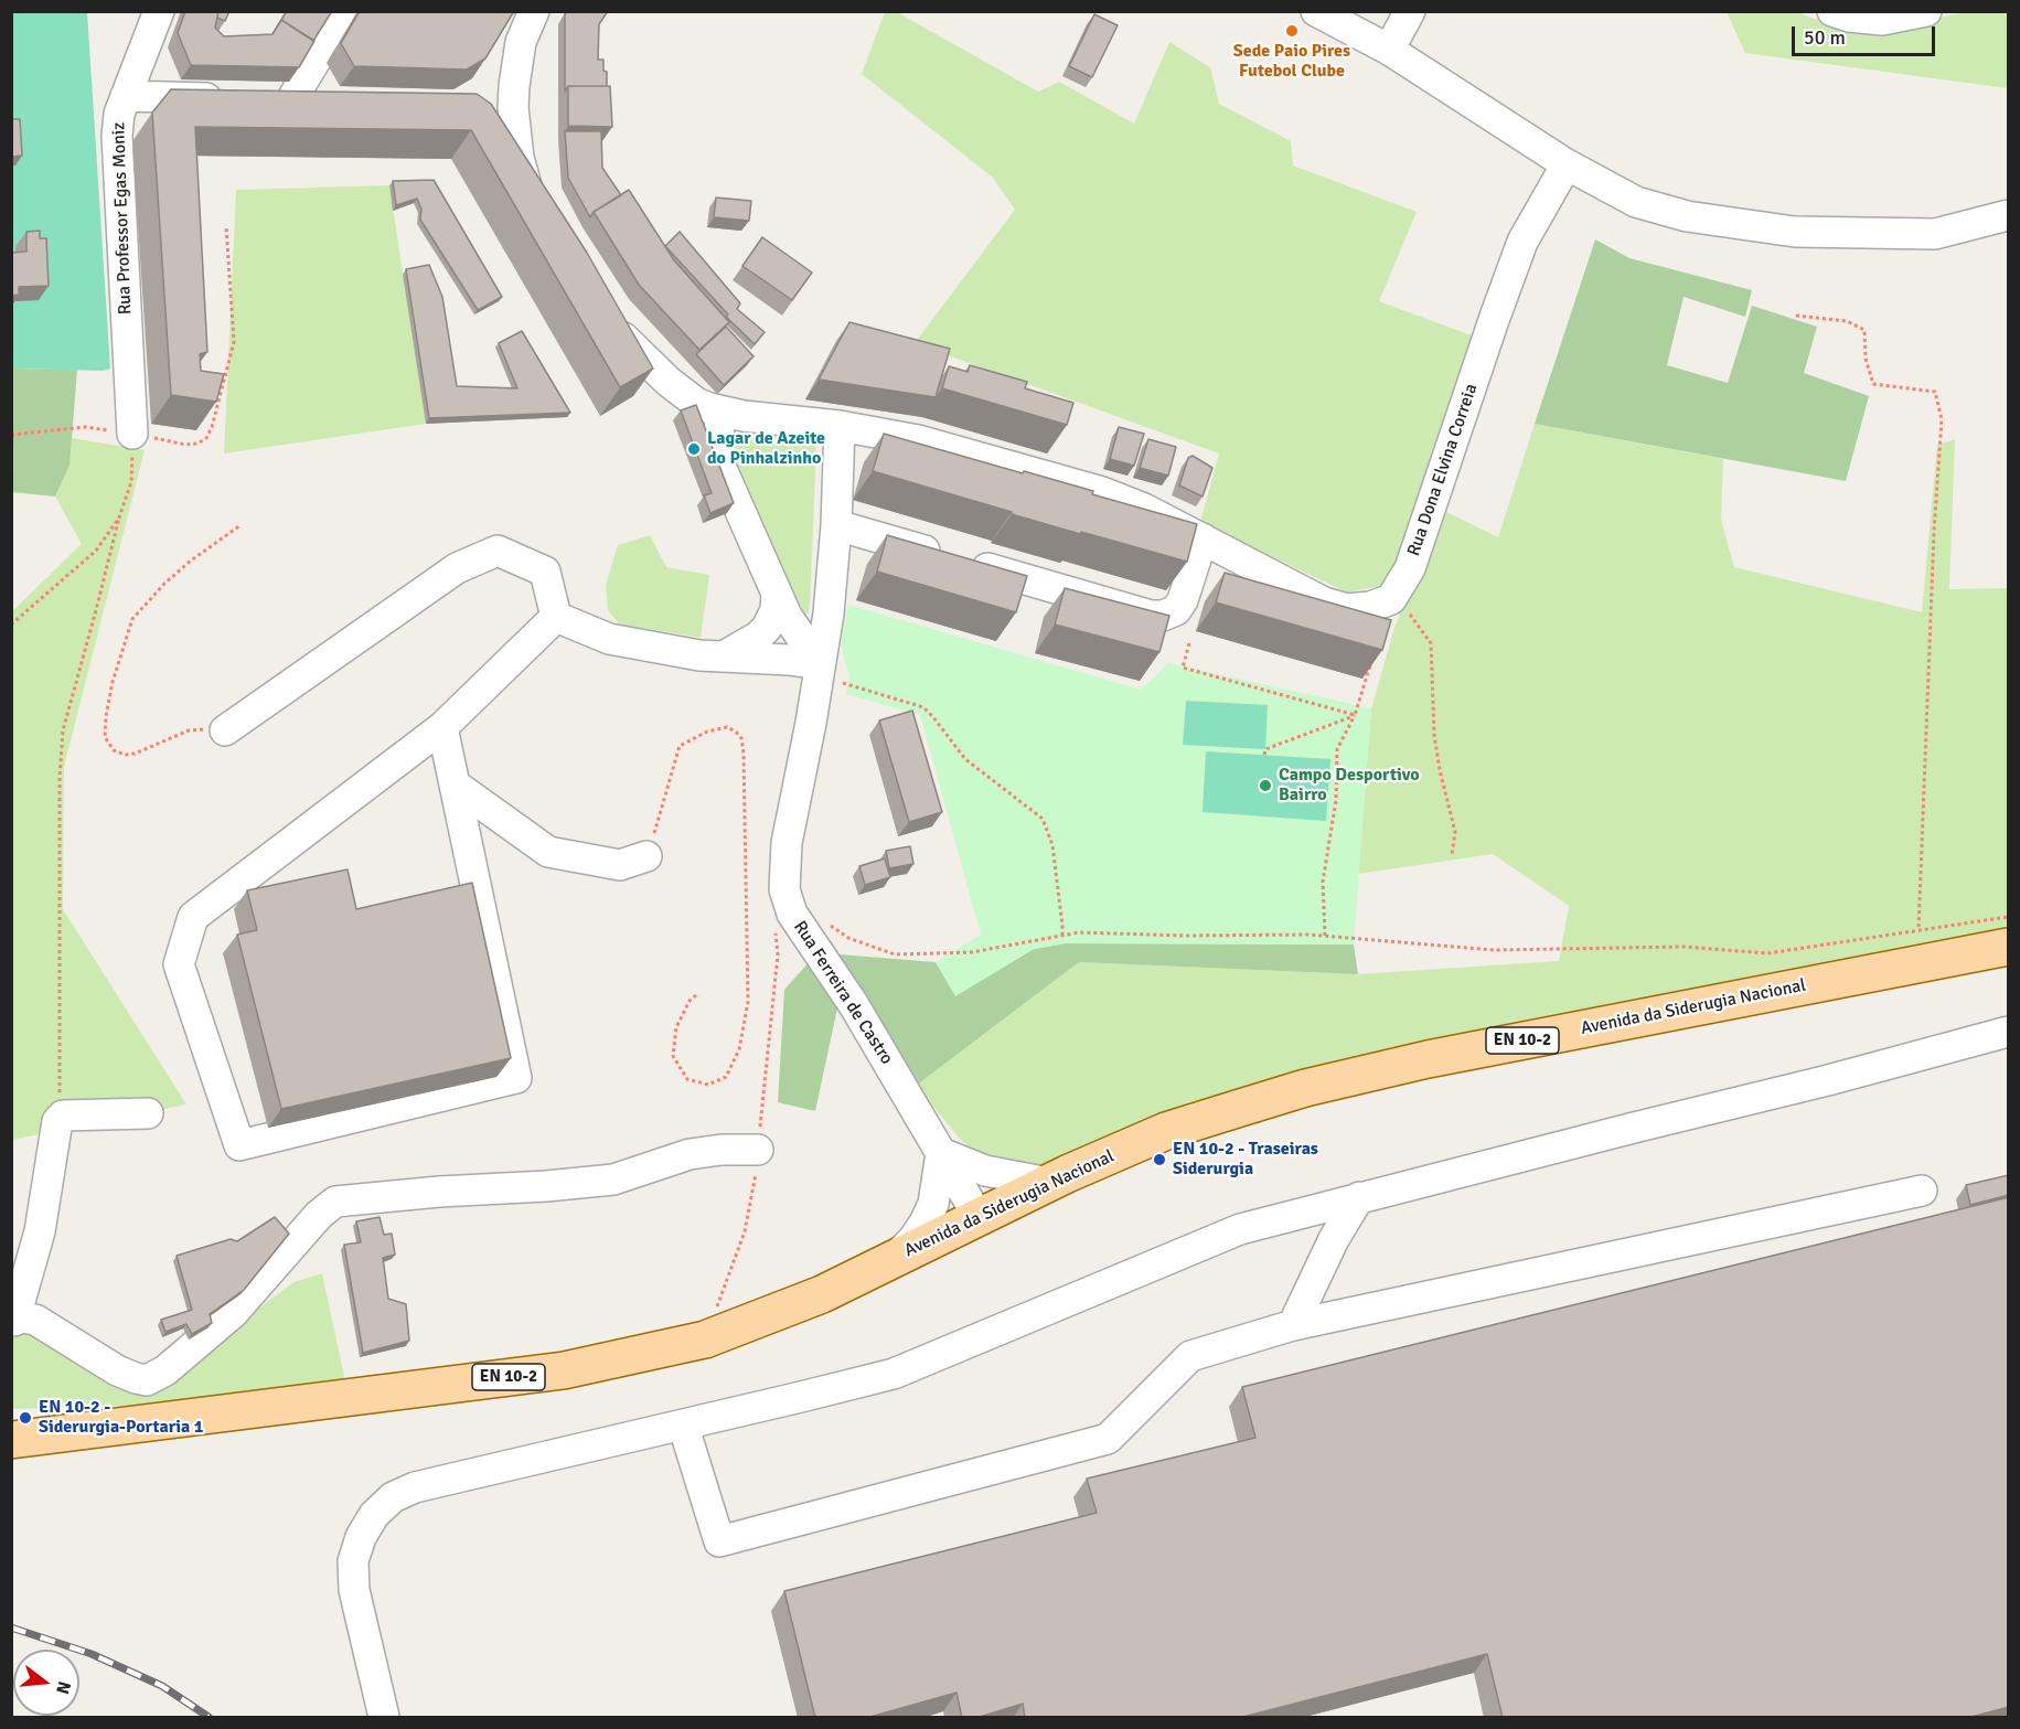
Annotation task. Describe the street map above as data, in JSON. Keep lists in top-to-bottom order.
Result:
{
  "streets": {
    "main road": ["Avenida da Siderugia Nacional", "EN 10-2"],
    "street": ["Rua Professor Egas Moniz", "Rua Dona Elvina Correia", "Rua Ferreira de Castro"]
  },
  "crossings": [
    ["Rua Ferreira de Castro", "Avenida da Siderugia Nacional"]
  ],
  "places": [
    "Sede Paio Pires Futebol Clube",
    "Lagar de Azeite do Pinhalzinho",
    "Campo Desportivo Bairro",
    "EN 10-2 - Traseiras Siderurgia",
    "EN 10-2 - Siderurgia-Portaria 1"
  ],
  "scale_bar": "50 m",
  "north": "right"
}
